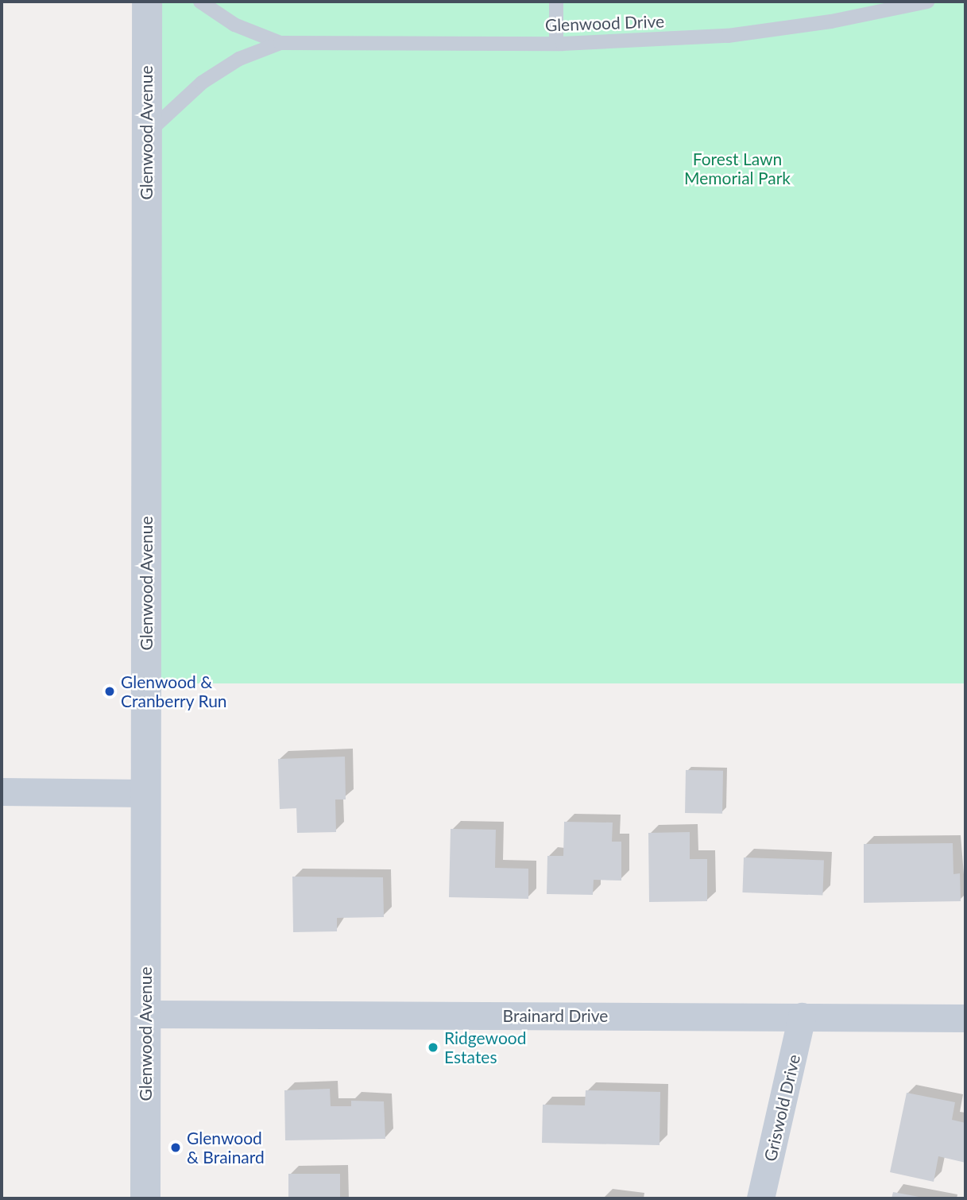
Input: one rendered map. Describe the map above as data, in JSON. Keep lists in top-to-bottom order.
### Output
{
  "streets": {
    "street": ["Glenwood Avenue", "Brainard Drive", "Griswold Drive"],
    "lane": ["Glenwood Drive"]
  },
  "crossings": [
    ["Glenwood Drive", "Glenwood Avenue"],
    ["Glenwood Avenue", "Brainard Drive"],
    ["Brainard Drive", "Griswold Drive"]
  ],
  "parks": ["Forest Lawn Memorial Park"],
  "places": ["Glenwood & Cranberry Run", "Ridgewood Estates", "Glenwood & Brainard"]
}
